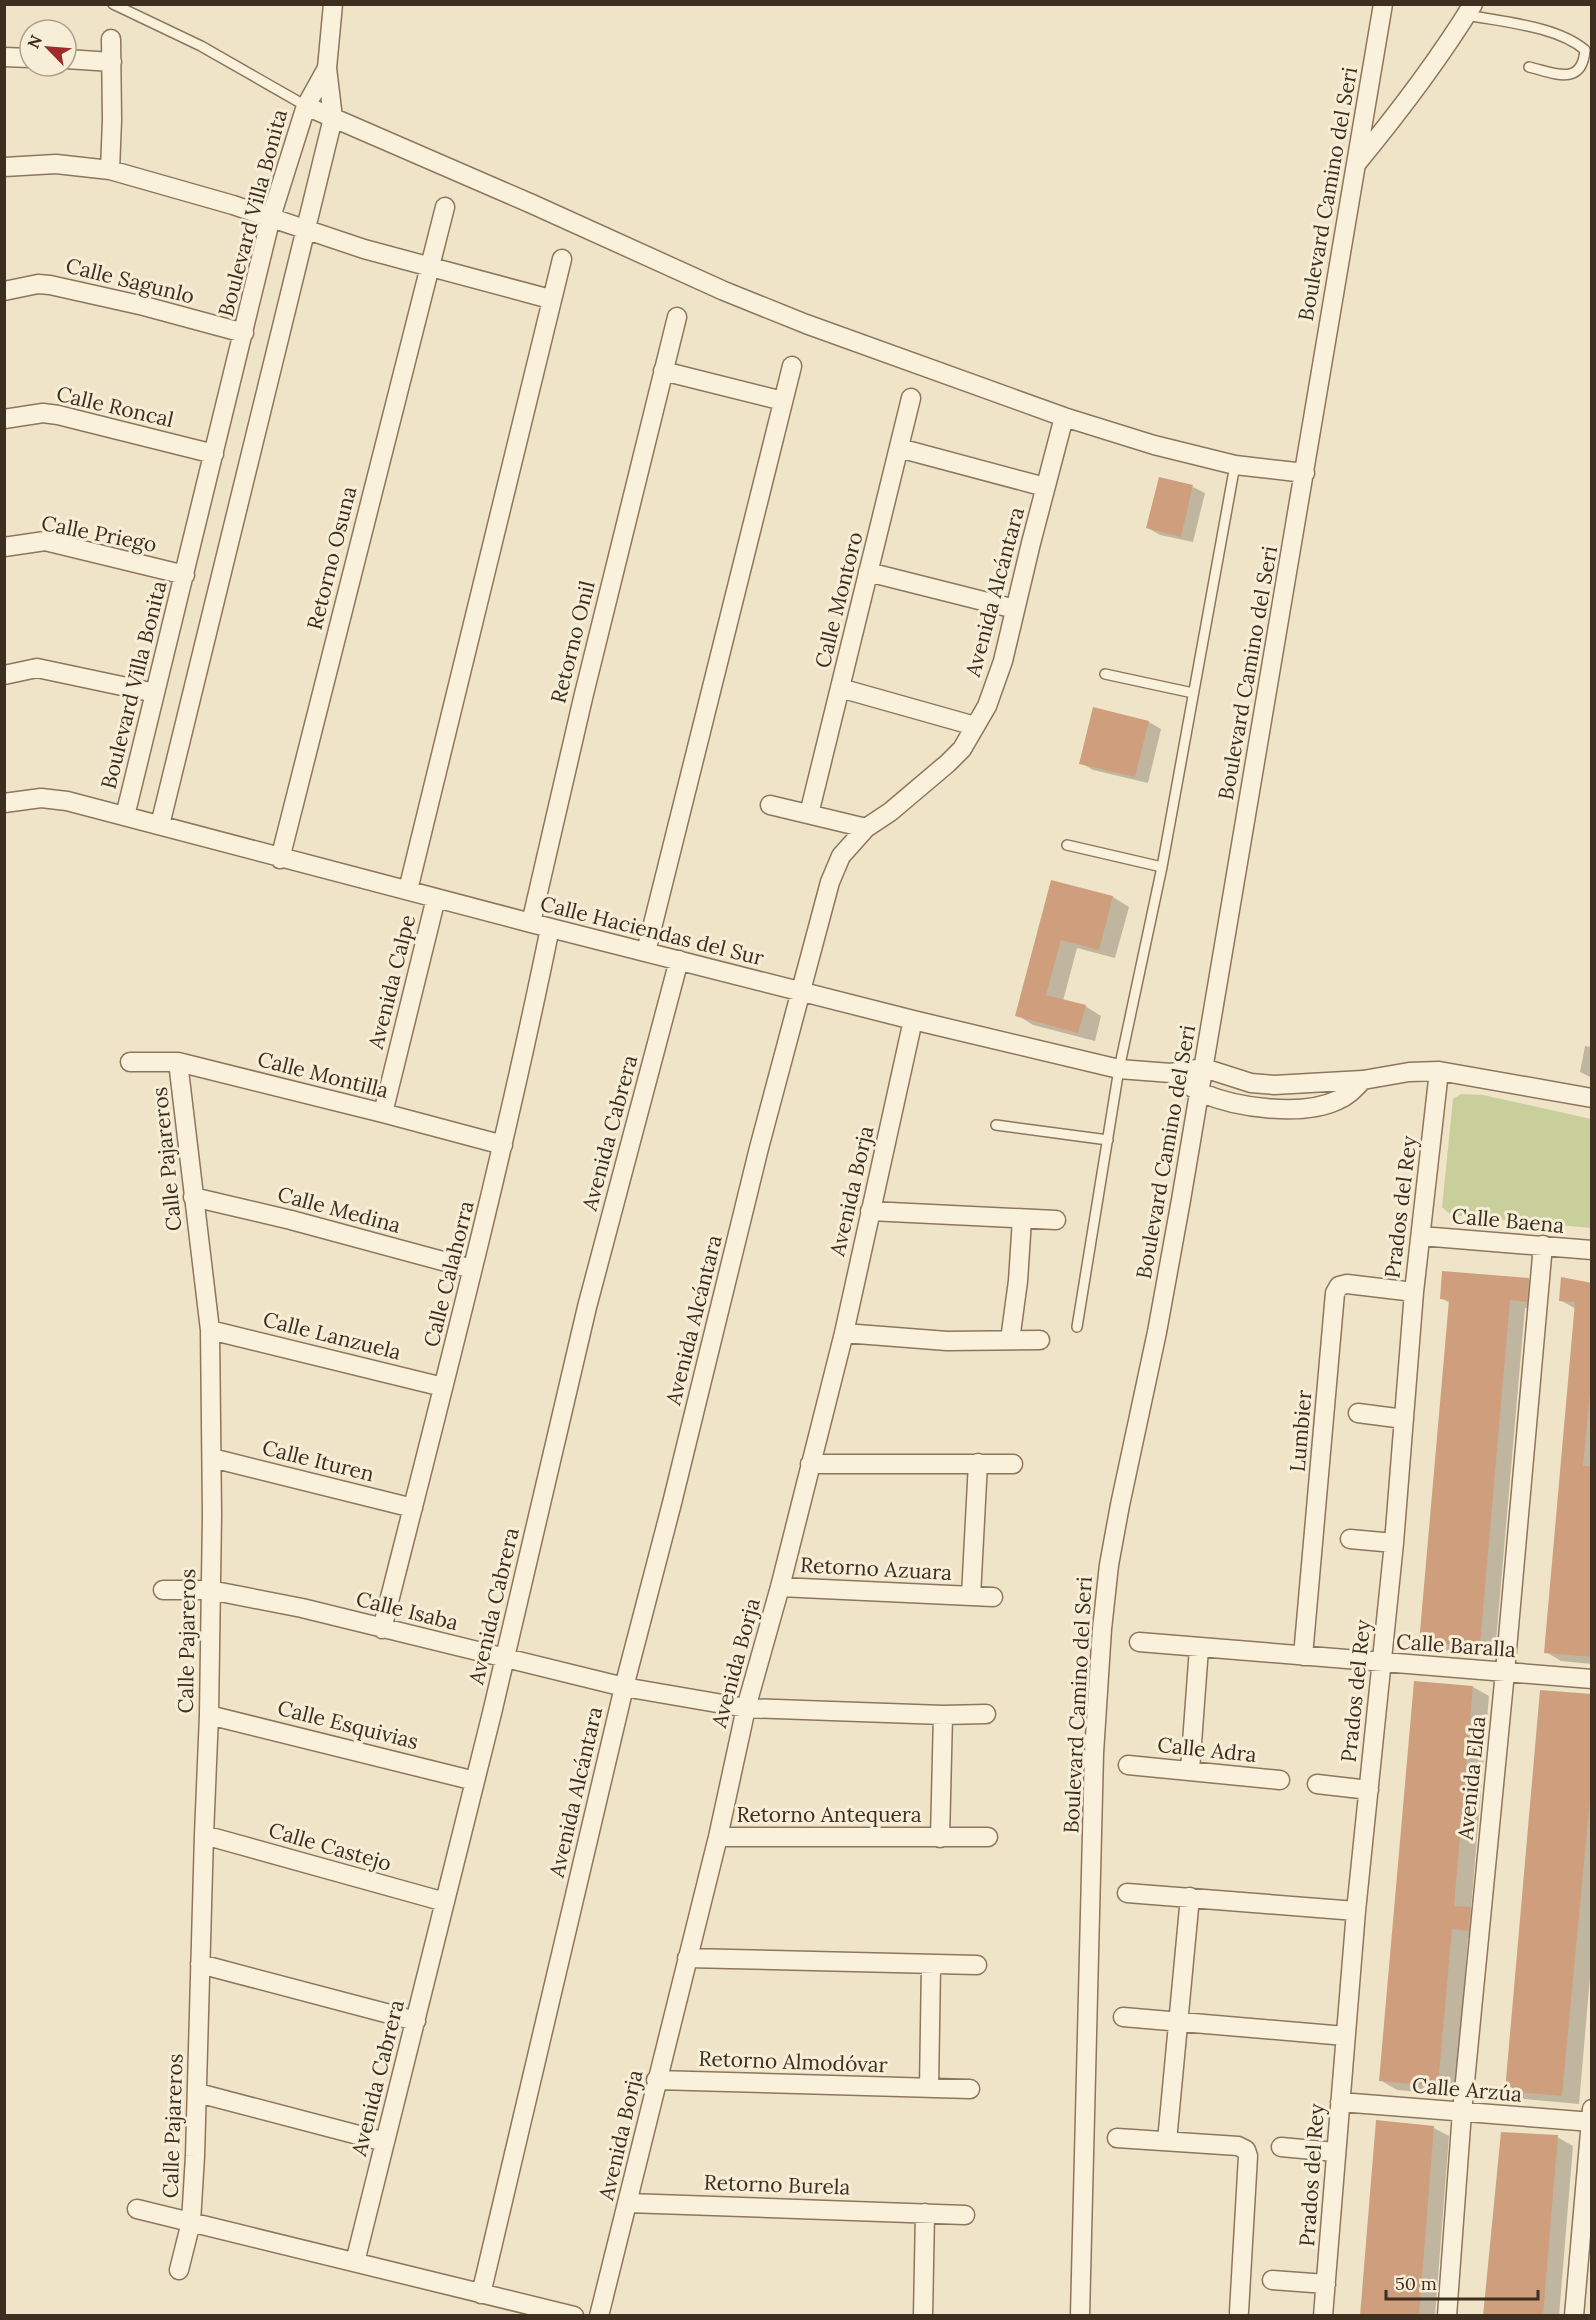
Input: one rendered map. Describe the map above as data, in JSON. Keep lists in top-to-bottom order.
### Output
{
  "streets": {
    "street": [
      "Boulevard Camino del Seri",
      "Boulevard Villa Bonita",
      "Calle Sagunlo",
      "Calle Roncal",
      "Calle Priego",
      "Retorno Osuna",
      "Avenida Alcántara",
      "Calle Montoro",
      "Retorno Onil",
      "Calle Haciendas del Sur",
      "Avenida Calpe",
      "Calle Montilla",
      "Avenida Cabrera",
      "Calle Pajareros",
      "Avenida Borja",
      "Prados del Rey",
      "Calle Medina",
      "Calle Baena",
      "Calle Calahorra",
      "Calle Lanzuela",
      "Lumbier",
      "Calle Ituren",
      "Retorno Azuara",
      "Calle Isaba",
      "Calle Baralla",
      "Calle Esquivias",
      "Calle Adra",
      "Avenida Elda",
      "Retorno Antequera",
      "Calle Castejo",
      "Retorno Almodóvar",
      "Calle Arzúa",
      "Retorno Burela"
    ]
  },
  "crossings": [
    ["Boulevard Camino del Seri", "Calle Haciendas del Sur"],
    ["Boulevard Villa Bonita", "Calle Sagunlo"],
    ["Boulevard Villa Bonita", "Calle Roncal"],
    ["Boulevard Villa Bonita", "Calle Priego"],
    ["Boulevard Villa Bonita", "Calle Haciendas del Sur"],
    ["Retorno Osuna", "Calle Haciendas del Sur"],
    ["Avenida Alcántara", "Calle Haciendas del Sur"],
    ["Avenida Alcántara", "Calle Pajareros"],
    ["Avenida Alcántara", "Calle Isaba"],
    ["Retorno Onil", "Calle Haciendas del Sur"],
    ["Calle Haciendas del Sur", "Avenida Calpe"],
    ["Calle Haciendas del Sur", "Avenida Cabrera"],
    ["Calle Haciendas del Sur", "Avenida Borja"],
    ["Calle Haciendas del Sur", "Prados del Rey"],
    ["Calle Haciendas del Sur", "Calle Calahorra"],
    ["Avenida Calpe", "Calle Montilla"],
    ["Calle Montilla", "Calle Pajareros"],
    ["Calle Montilla", "Calle Calahorra"],
    ["Avenida Cabrera", "Calle Pajareros"],
    ["Avenida Cabrera", "Calle Isaba"],
    ["Avenida Cabrera", "Calle Esquivias"],
    ["Avenida Cabrera", "Calle Castejo"],
    ["Calle Pajareros", "Calle Medina"],
    ["Calle Pajareros", "Calle Lanzuela"],
    ["Calle Pajareros", "Calle Ituren"],
    ["Calle Pajareros", "Calle Isaba"],
    ["Calle Pajareros", "Calle Esquivias"],
    ["Calle Pajareros", "Calle Castejo"],
    ["Avenida Borja", "Retorno Azuara"],
    ["Avenida Borja", "Calle Isaba"],
    ["Avenida Borja", "Retorno Antequera"],
    ["Avenida Borja", "Retorno Almodóvar"],
    ["Avenida Borja", "Retorno Burela"],
    ["Prados del Rey", "Calle Baena"],
    ["Prados del Rey", "Lumbier"],
    ["Prados del Rey", "Calle Baralla"],
    ["Prados del Rey", "Calle Arzúa"],
    ["Calle Medina", "Calle Calahorra"],
    ["Calle Baena", "Avenida Elda"],
    ["Calle Calahorra", "Calle Lanzuela"],
    ["Calle Calahorra", "Calle Ituren"],
    ["Calle Calahorra", "Calle Isaba"],
    ["Lumbier", "Calle Baralla"],
    ["Calle Baralla", "Avenida Elda"],
    ["Avenida Elda", "Calle Arzúa"]
  ],
  "scale_bar": "50 m",
  "north": "top left"
}
